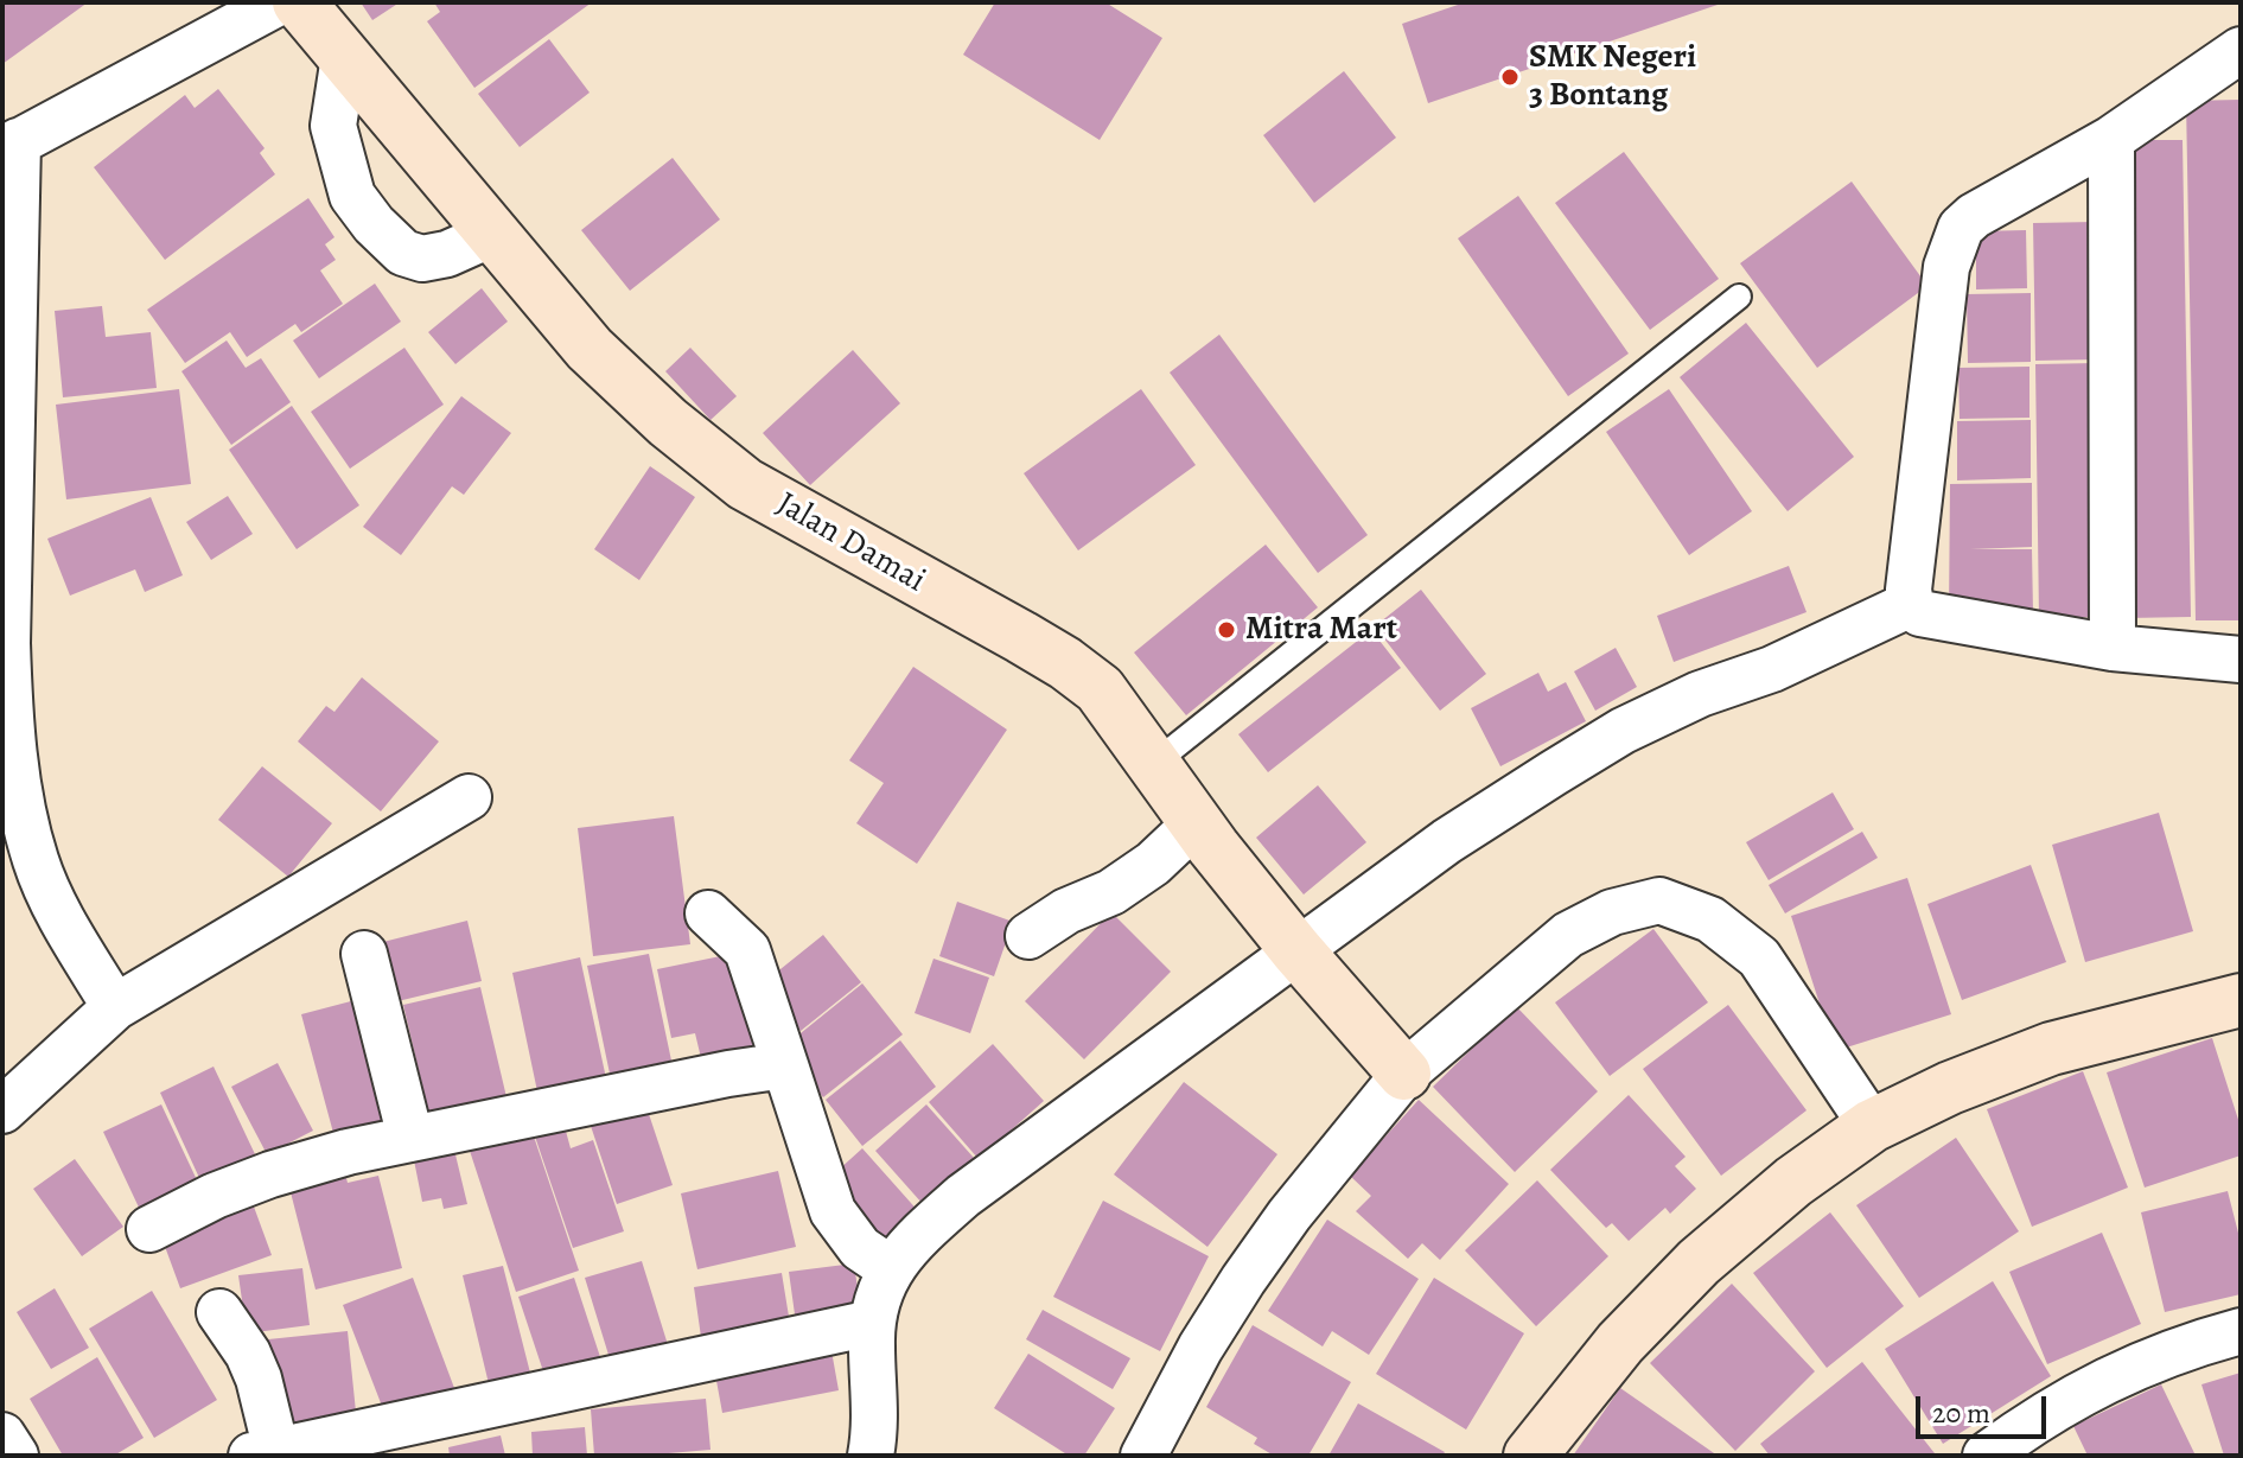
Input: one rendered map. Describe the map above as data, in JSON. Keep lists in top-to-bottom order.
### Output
{
  "streets": {
    "street": ["Jalan Damai"]
  },
  "places": ["SMK Negeri 3 Bontang", "Mitra Mart"],
  "scale_bar": "20 m"
}
